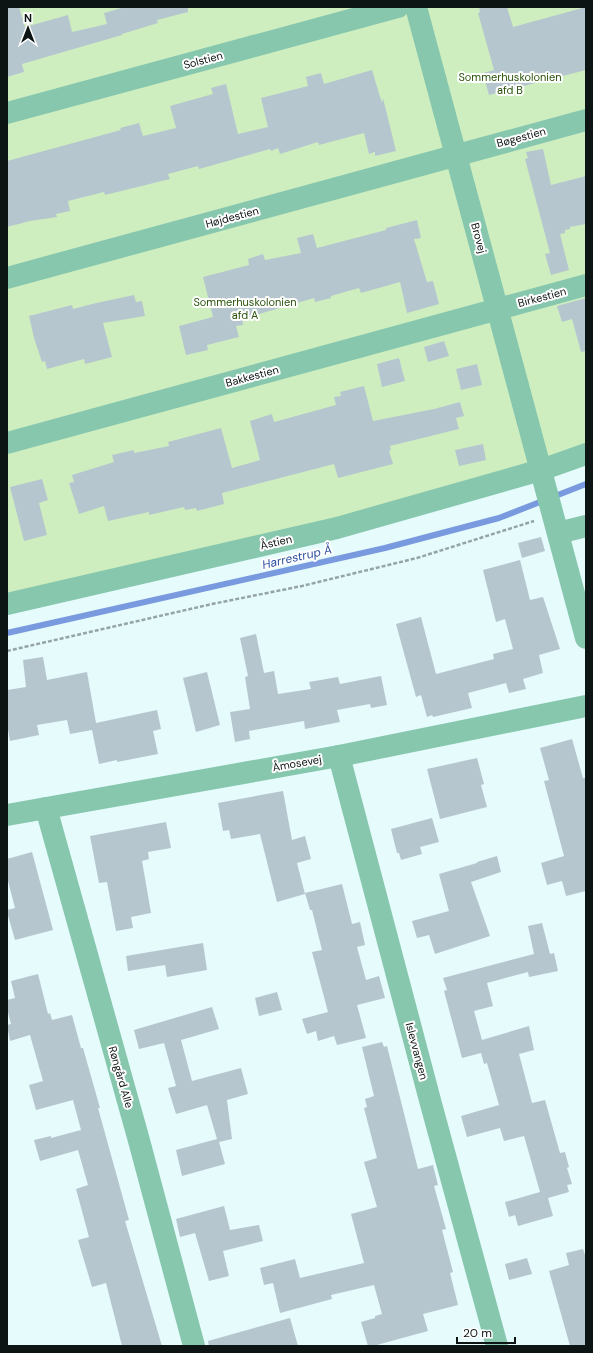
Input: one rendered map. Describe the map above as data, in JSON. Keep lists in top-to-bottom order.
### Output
{
  "streets": {
    "street": [
      "Solstien",
      "Bøgestien",
      "Højdestien",
      "Brovej",
      "Birkestien",
      "Bakkestien",
      "Åstien",
      "Åmosevej",
      "Islevvangen",
      "Røngård Alle"
    ]
  },
  "crossings": [
    ["Bøgestien", "Højdestien"],
    ["Bøgestien", "Brovej"],
    ["Højdestien", "Brovej"],
    ["Brovej", "Birkestien"],
    ["Brovej", "Bakkestien"],
    ["Brovej", "Åstien"],
    ["Birkestien", "Bakkestien"],
    ["Åmosevej", "Islevvangen"],
    ["Åmosevej", "Røngård Alle"]
  ],
  "water": ["Harrestrup Å"],
  "parks": ["Sommerhuskolonien afd B", "Sommerhuskolonien afd A"],
  "scale_bar": "20 m",
  "north": "top"
}
